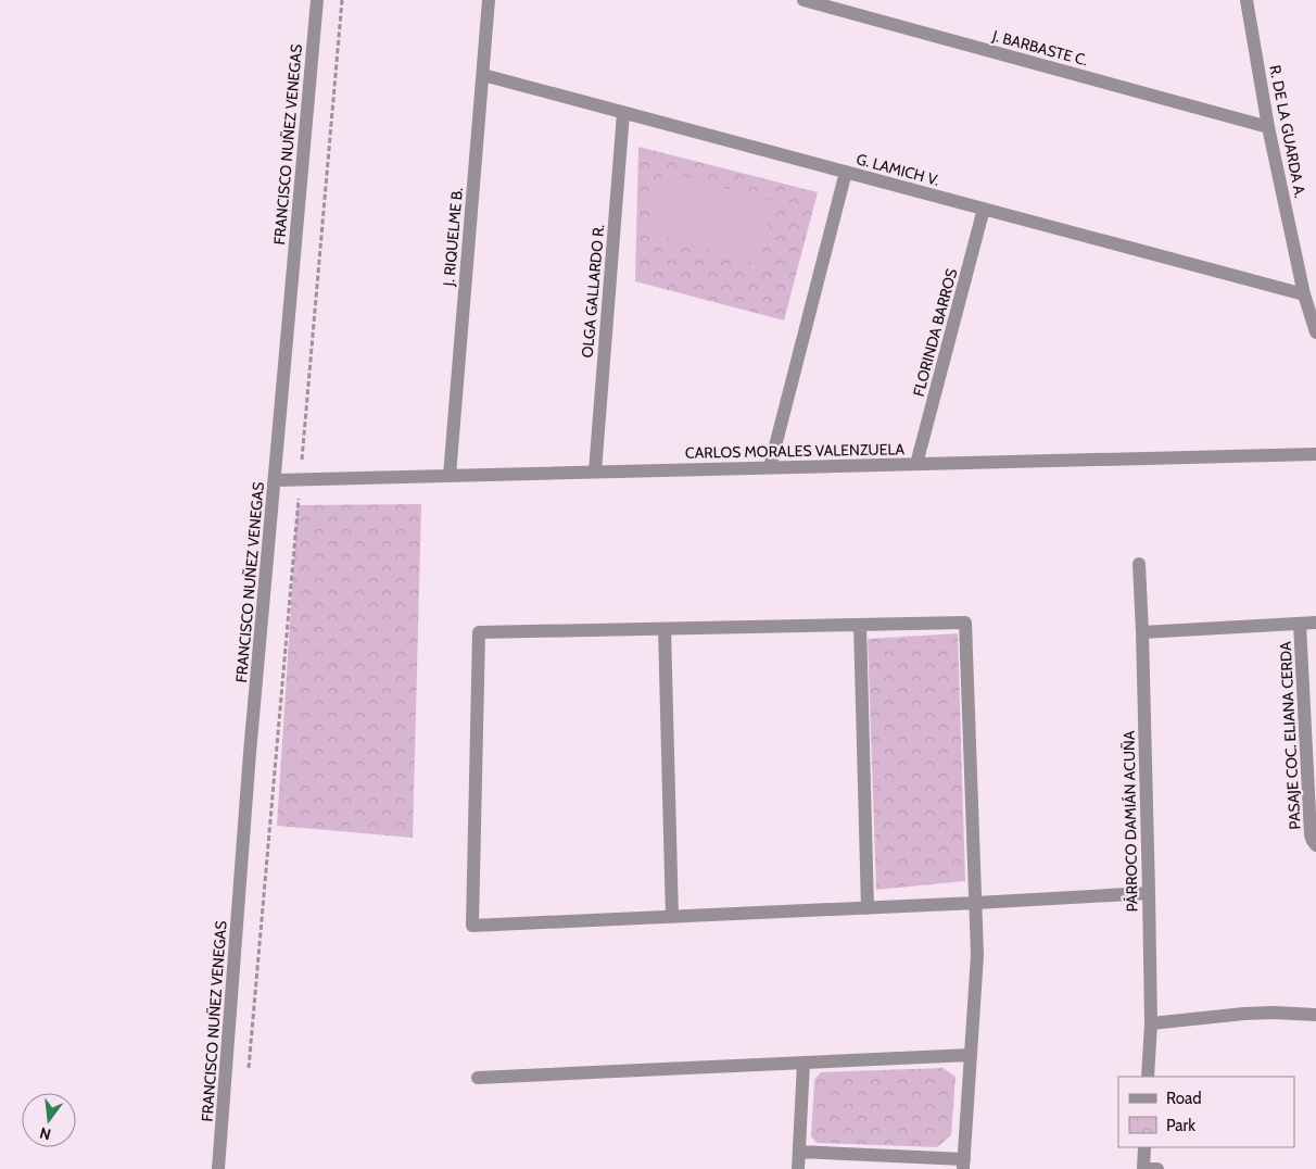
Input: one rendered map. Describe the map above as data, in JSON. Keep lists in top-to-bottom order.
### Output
{
  "streets": {
    "street": [
      "J. BARBASTE C.",
      "R. DE LA GUARDA A.",
      "FRANCISCO NUÑEZ VENEGAS",
      "G. LAMICH V.",
      "J. RIQUELME B.",
      "OLGA GALLARDO R.",
      "FLORINDA BARROS",
      "CARLOS MORALES VALENZUELA",
      "PASAJE COC. ELIANA CERDA",
      "PÁRROCO DAMIÁN ACUÑA"
    ]
  },
  "crossings": [
    ["J. BARBASTE C.", "R. DE LA GUARDA A."],
    ["R. DE LA GUARDA A.", "G. LAMICH V."],
    ["FRANCISCO NUÑEZ VENEGAS", "CARLOS MORALES VALENZUELA"],
    ["G. LAMICH V.", "J. RIQUELME B."],
    ["G. LAMICH V.", "OLGA GALLARDO R."],
    ["G. LAMICH V.", "FLORINDA BARROS"],
    ["J. RIQUELME B.", "CARLOS MORALES VALENZUELA"],
    ["OLGA GALLARDO R.", "CARLOS MORALES VALENZUELA"],
    ["FLORINDA BARROS", "CARLOS MORALES VALENZUELA"]
  ],
  "legend": ["Road", "Park"],
  "north": "bottom"
}
